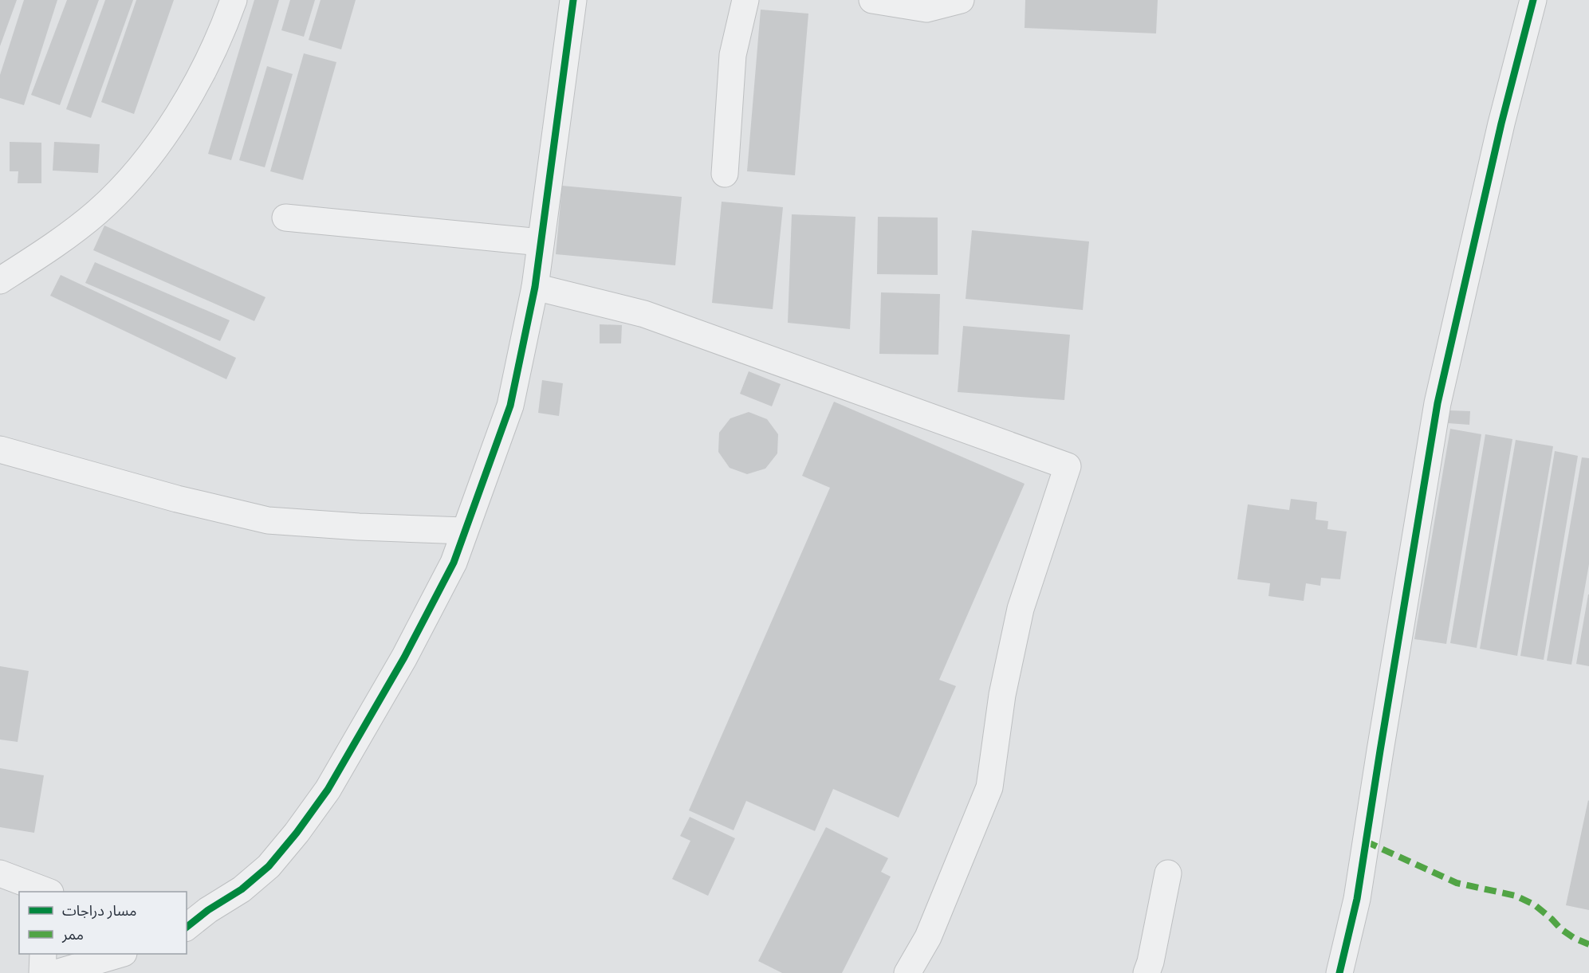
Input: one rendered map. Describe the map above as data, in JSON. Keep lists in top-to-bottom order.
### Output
{
  "legend": ["مسار دراجات", "ممر"]
}
